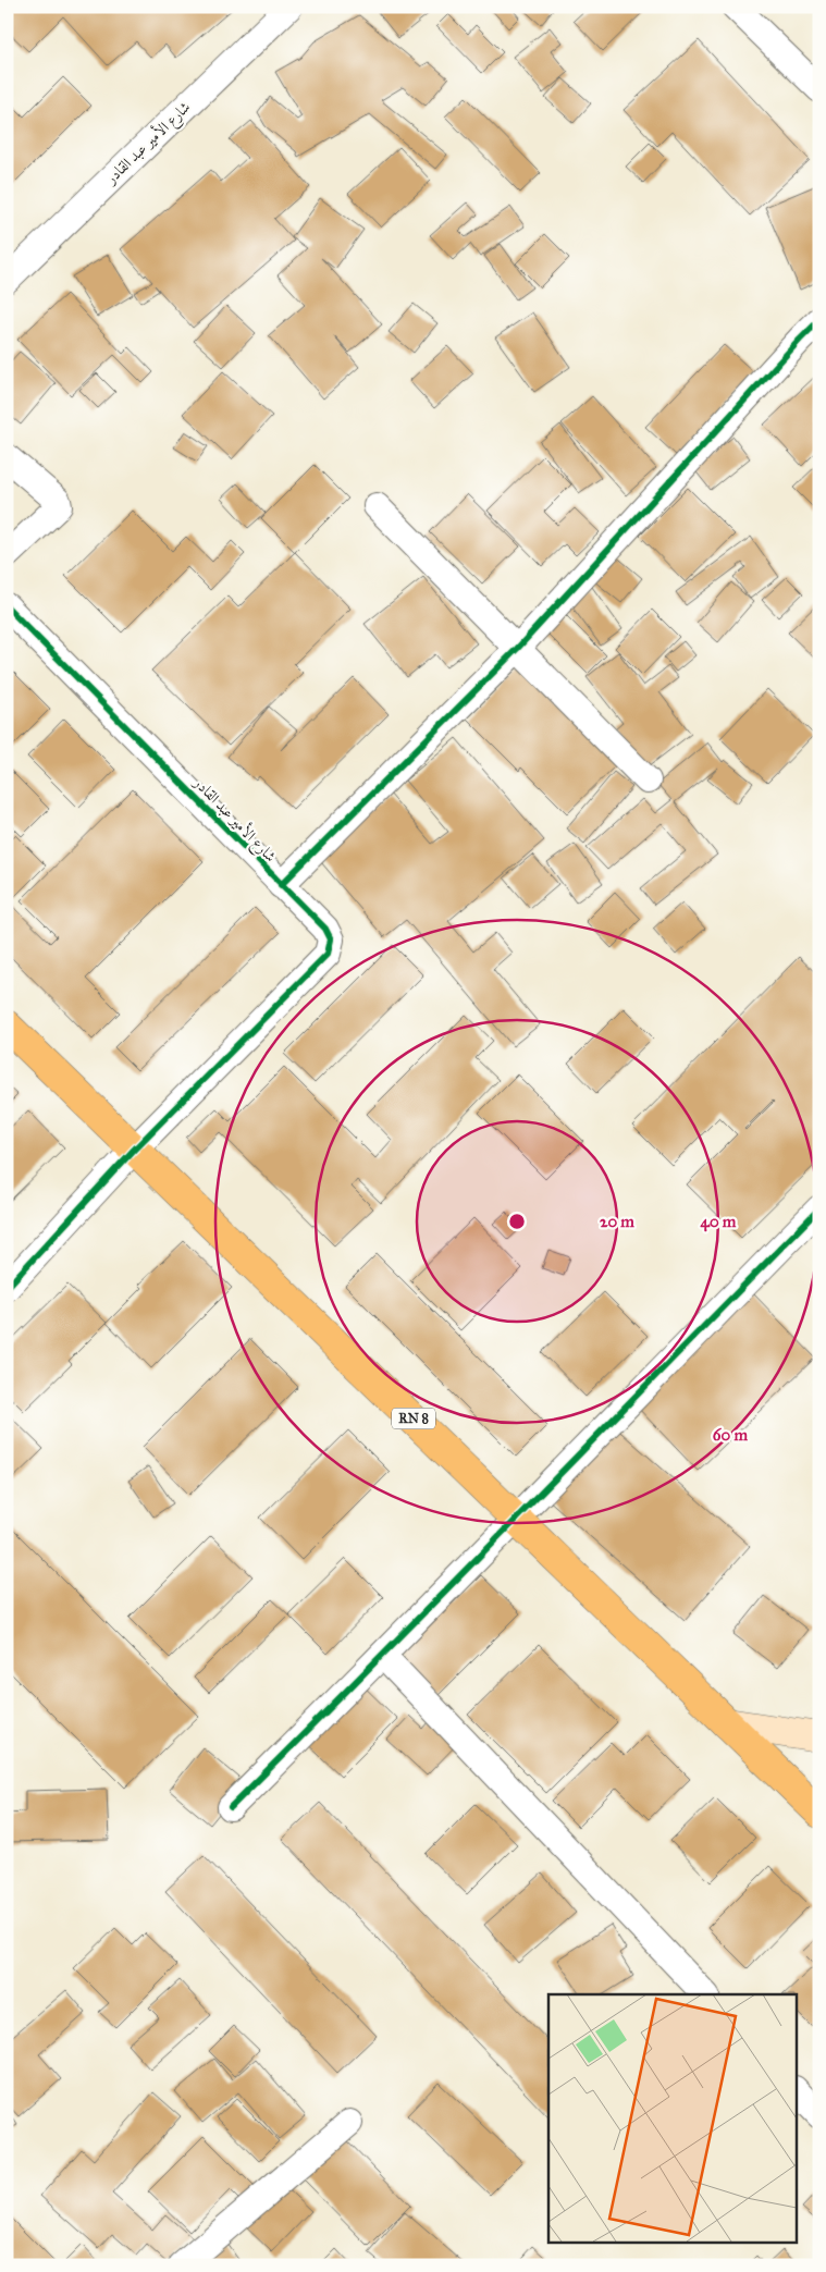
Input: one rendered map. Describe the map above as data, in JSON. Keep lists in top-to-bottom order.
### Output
{
  "streets": {
    "main road": ["RN 8"],
    "street": ["شارع الأمير عبد القادر"]
  },
  "crossings": [
    ["شارع الأمير عبد القادر", "RN 8"]
  ],
  "rings": ["20 m", "40 m", "60 m"]
}
